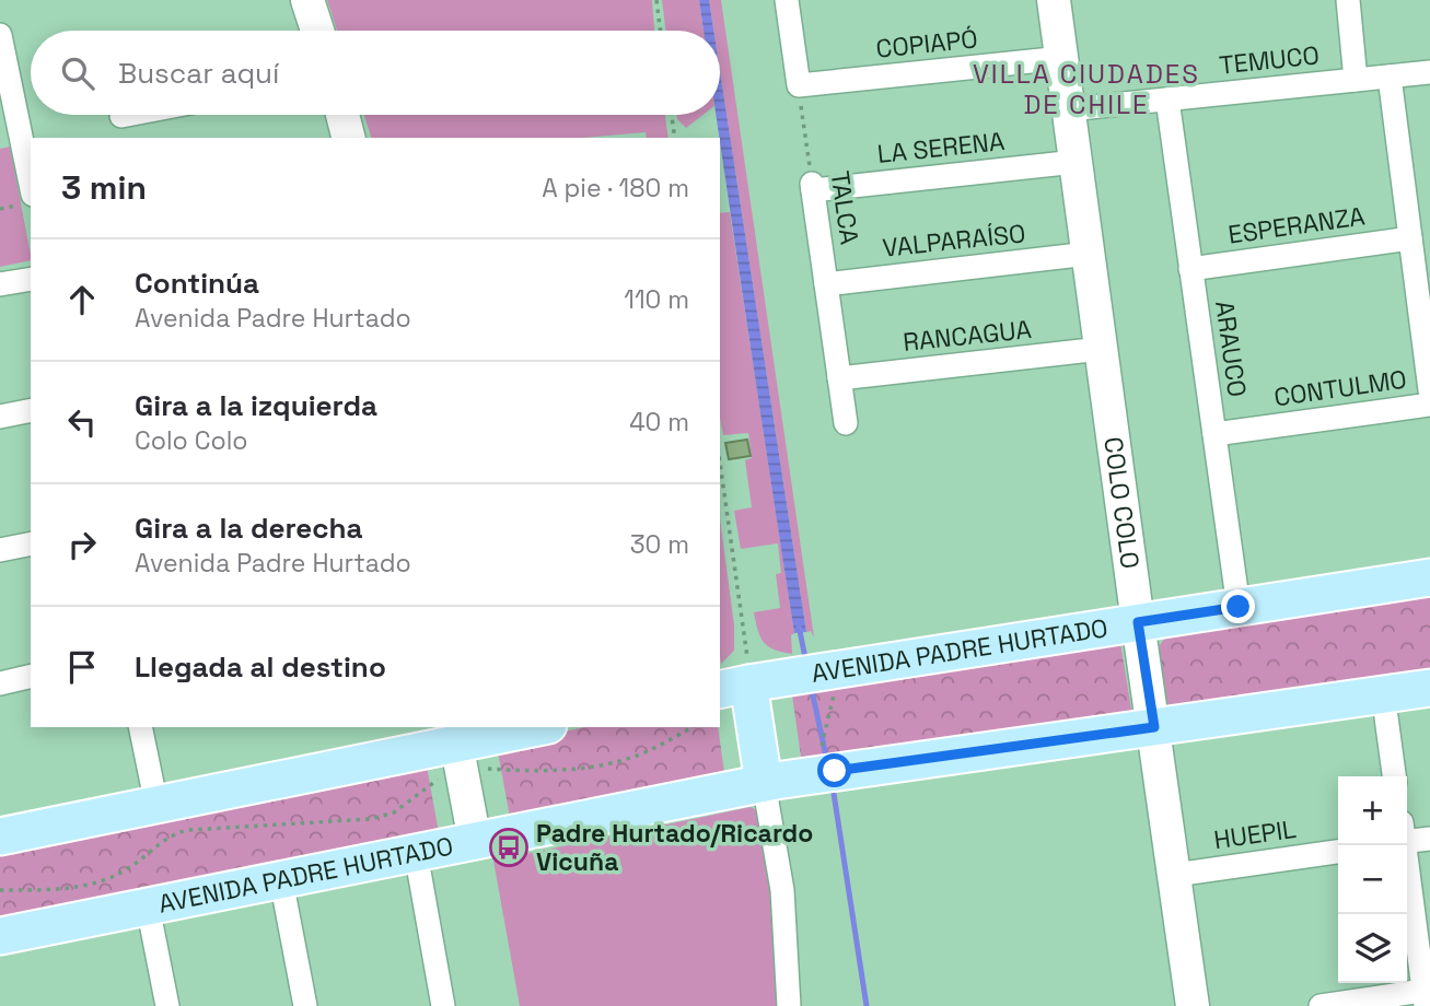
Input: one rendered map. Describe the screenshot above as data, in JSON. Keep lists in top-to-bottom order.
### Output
{
  "streets": {
    "main road": ["AVENIDA PADRE HURTADO"],
    "street": [
      "COPIAPÓ",
      "TEMUCO",
      "LA SERENA",
      "TALCA",
      "ESPERANZA",
      "VALPARAÍSO",
      "RANCAGUA",
      "ARAUCO",
      "CONTULMO",
      "COLO COLO",
      "HUEPIL"
    ]
  },
  "crossings": [
    ["COPIAPÓ", "TALCA"],
    ["COPIAPÓ", "COLO COLO"],
    ["TEMUCO", "ARAUCO"],
    ["TEMUCO", "COLO COLO"],
    ["LA SERENA", "TALCA"],
    ["LA SERENA", "COLO COLO"],
    ["TALCA", "VALPARAÍSO"],
    ["TALCA", "RANCAGUA"],
    ["ESPERANZA", "ARAUCO"],
    ["VALPARAÍSO", "COLO COLO"],
    ["RANCAGUA", "COLO COLO"],
    ["ARAUCO", "CONTULMO"],
    ["ARAUCO", "AVENIDA PADRE HURTADO"],
    ["COLO COLO", "AVENIDA PADRE HURTADO"],
    ["COLO COLO", "HUEPIL"]
  ],
  "districts": ["VILLA CIUDADES DE CHILE"],
  "places": {
    "bus stop": ["Padre Hurtado/Ricardo Vicuña"]
  },
  "page": {
    "search": "Buscar aquí",
    "heading": ["3 min", "A pie · 180 m"],
    "list": [
      ["Continúa", "Avenida Padre Hurtado", "110 m"],
      ["Gira a la izquierda", "Colo Colo", "40 m"],
      ["Gira a la derecha", "Avenida Padre Hurtado", "30 m"],
      "Llegada al destino"
    ],
    "map_buttons": ["+", "−"]
  }
}
